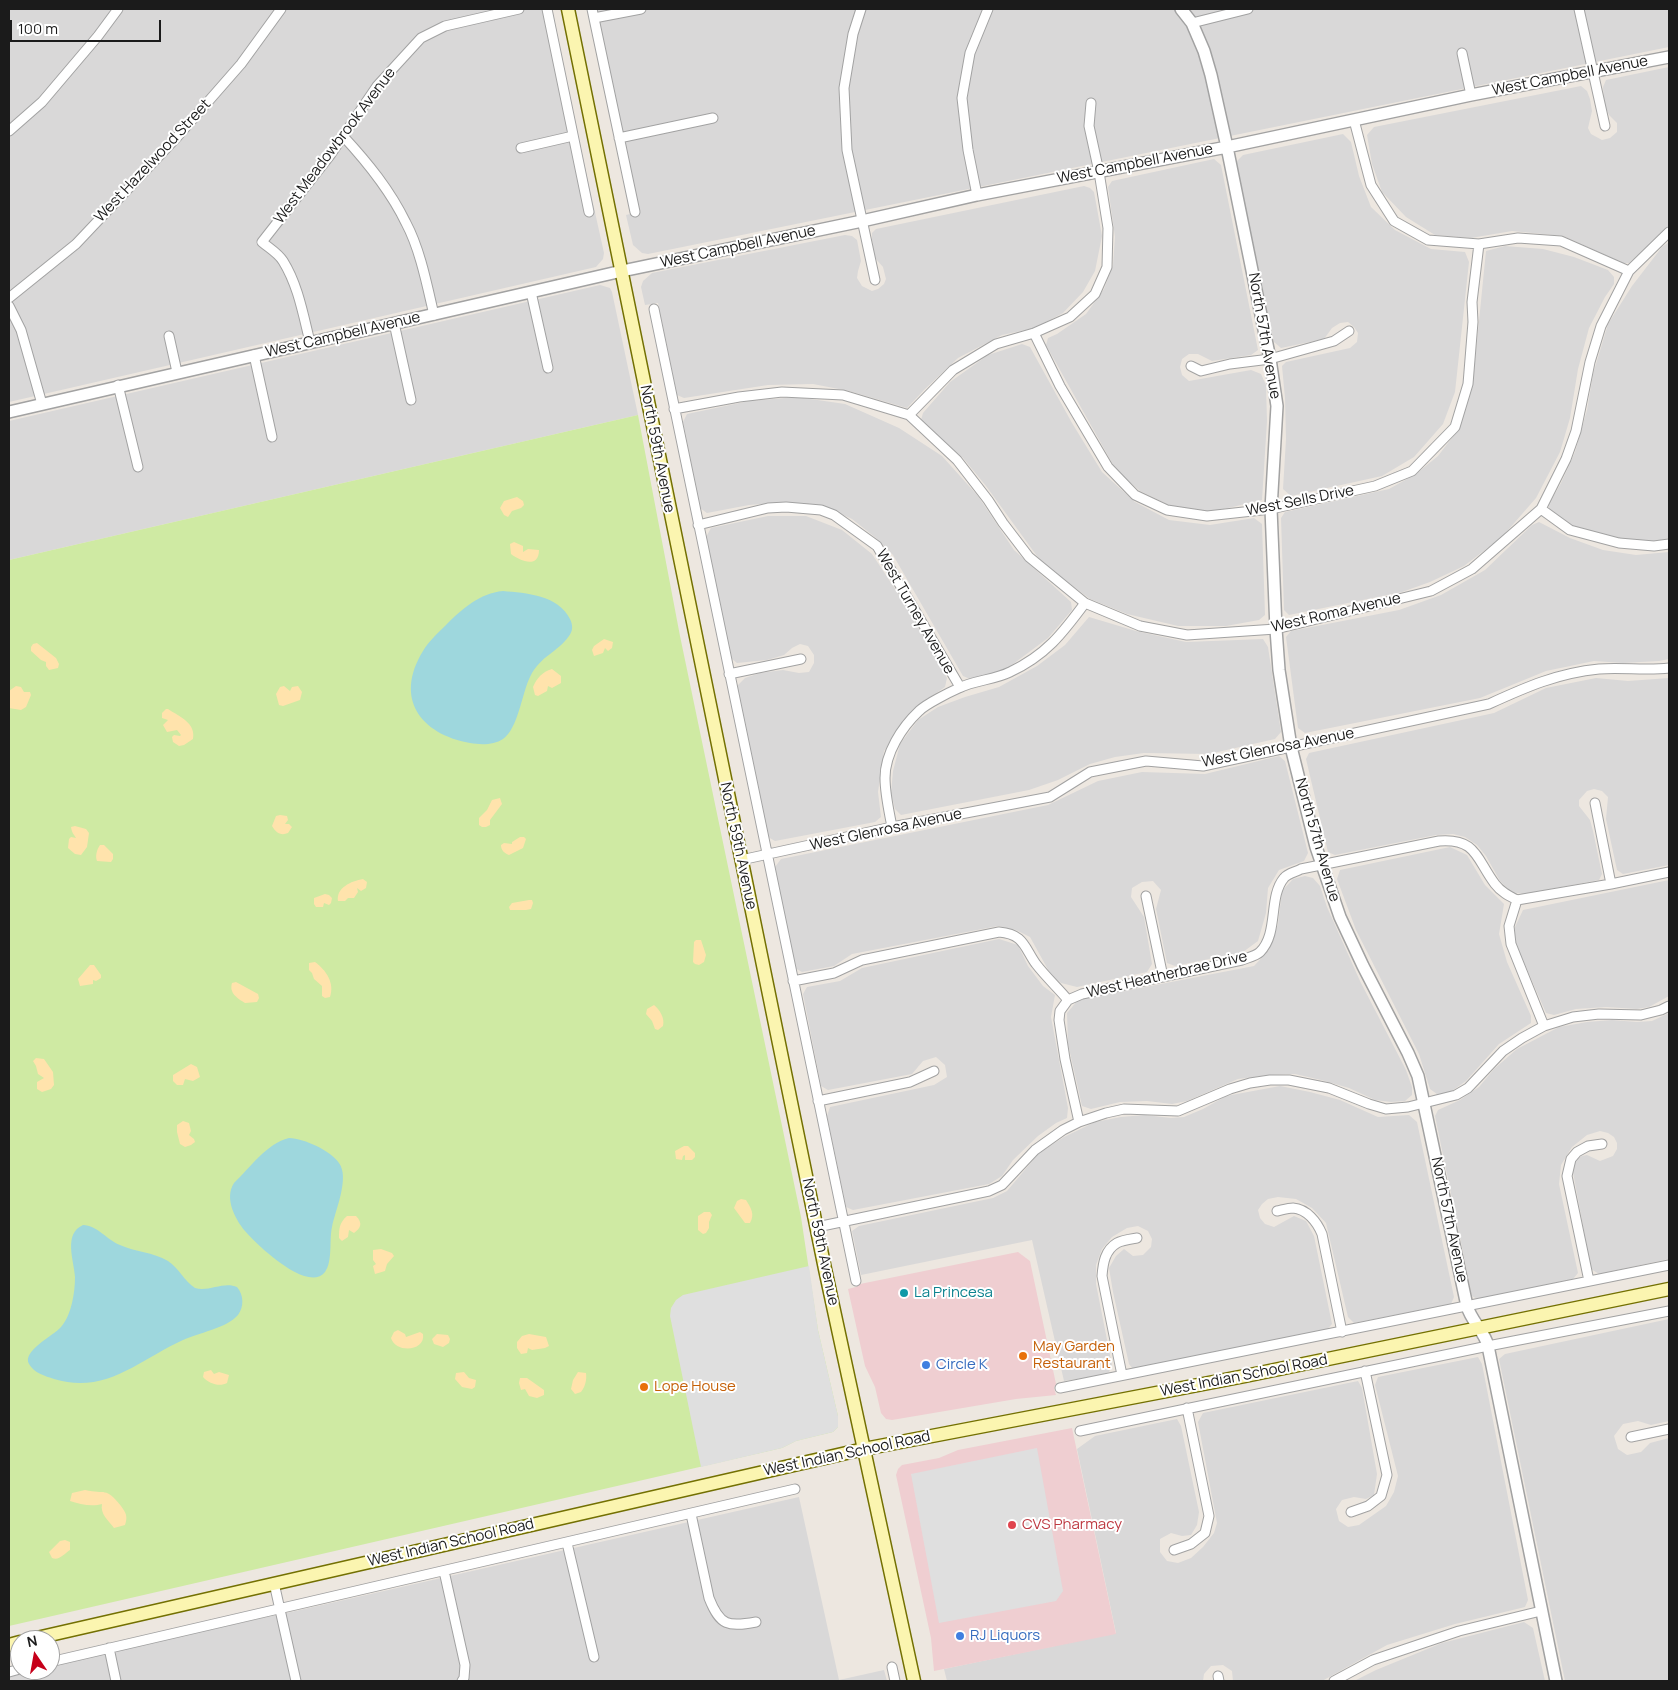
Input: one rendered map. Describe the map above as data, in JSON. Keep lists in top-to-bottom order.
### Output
{
  "streets": {
    "main road": ["North 59th Avenue", "West Indian School Road"],
    "street": [
      "West Campbell Avenue",
      "West Meadowbrook Avenue",
      "West Hazelwood Street",
      "North 57th Avenue",
      "West Sells Drive",
      "West Turney Avenue",
      "West Roma Avenue",
      "West Glenrosa Avenue",
      "West Heatherbrae Drive"
    ]
  },
  "crossings": [
    ["West Campbell Avenue", "West Meadowbrook Avenue"],
    ["West Campbell Avenue", "North 57th Avenue"],
    ["West Campbell Avenue", "North 59th Avenue"],
    ["North 57th Avenue", "West Sells Drive"],
    ["North 57th Avenue", "West Roma Avenue"],
    ["North 57th Avenue", "West Glenrosa Avenue"],
    ["North 57th Avenue", "West Heatherbrae Drive"],
    ["North 57th Avenue", "West Indian School Road"],
    ["North 59th Avenue", "West Turney Avenue"],
    ["North 59th Avenue", "West Roma Avenue"],
    ["North 59th Avenue", "West Glenrosa Avenue"],
    ["North 59th Avenue", "West Heatherbrae Drive"],
    ["North 59th Avenue", "West Indian School Road"]
  ],
  "places": [
    "La Princesa",
    "May Garden Restaurant",
    "Circle K",
    "Lope House",
    "CVS Pharmacy",
    "RJ Liquors"
  ],
  "scale_bar": "100 m",
  "north": "top"
}
